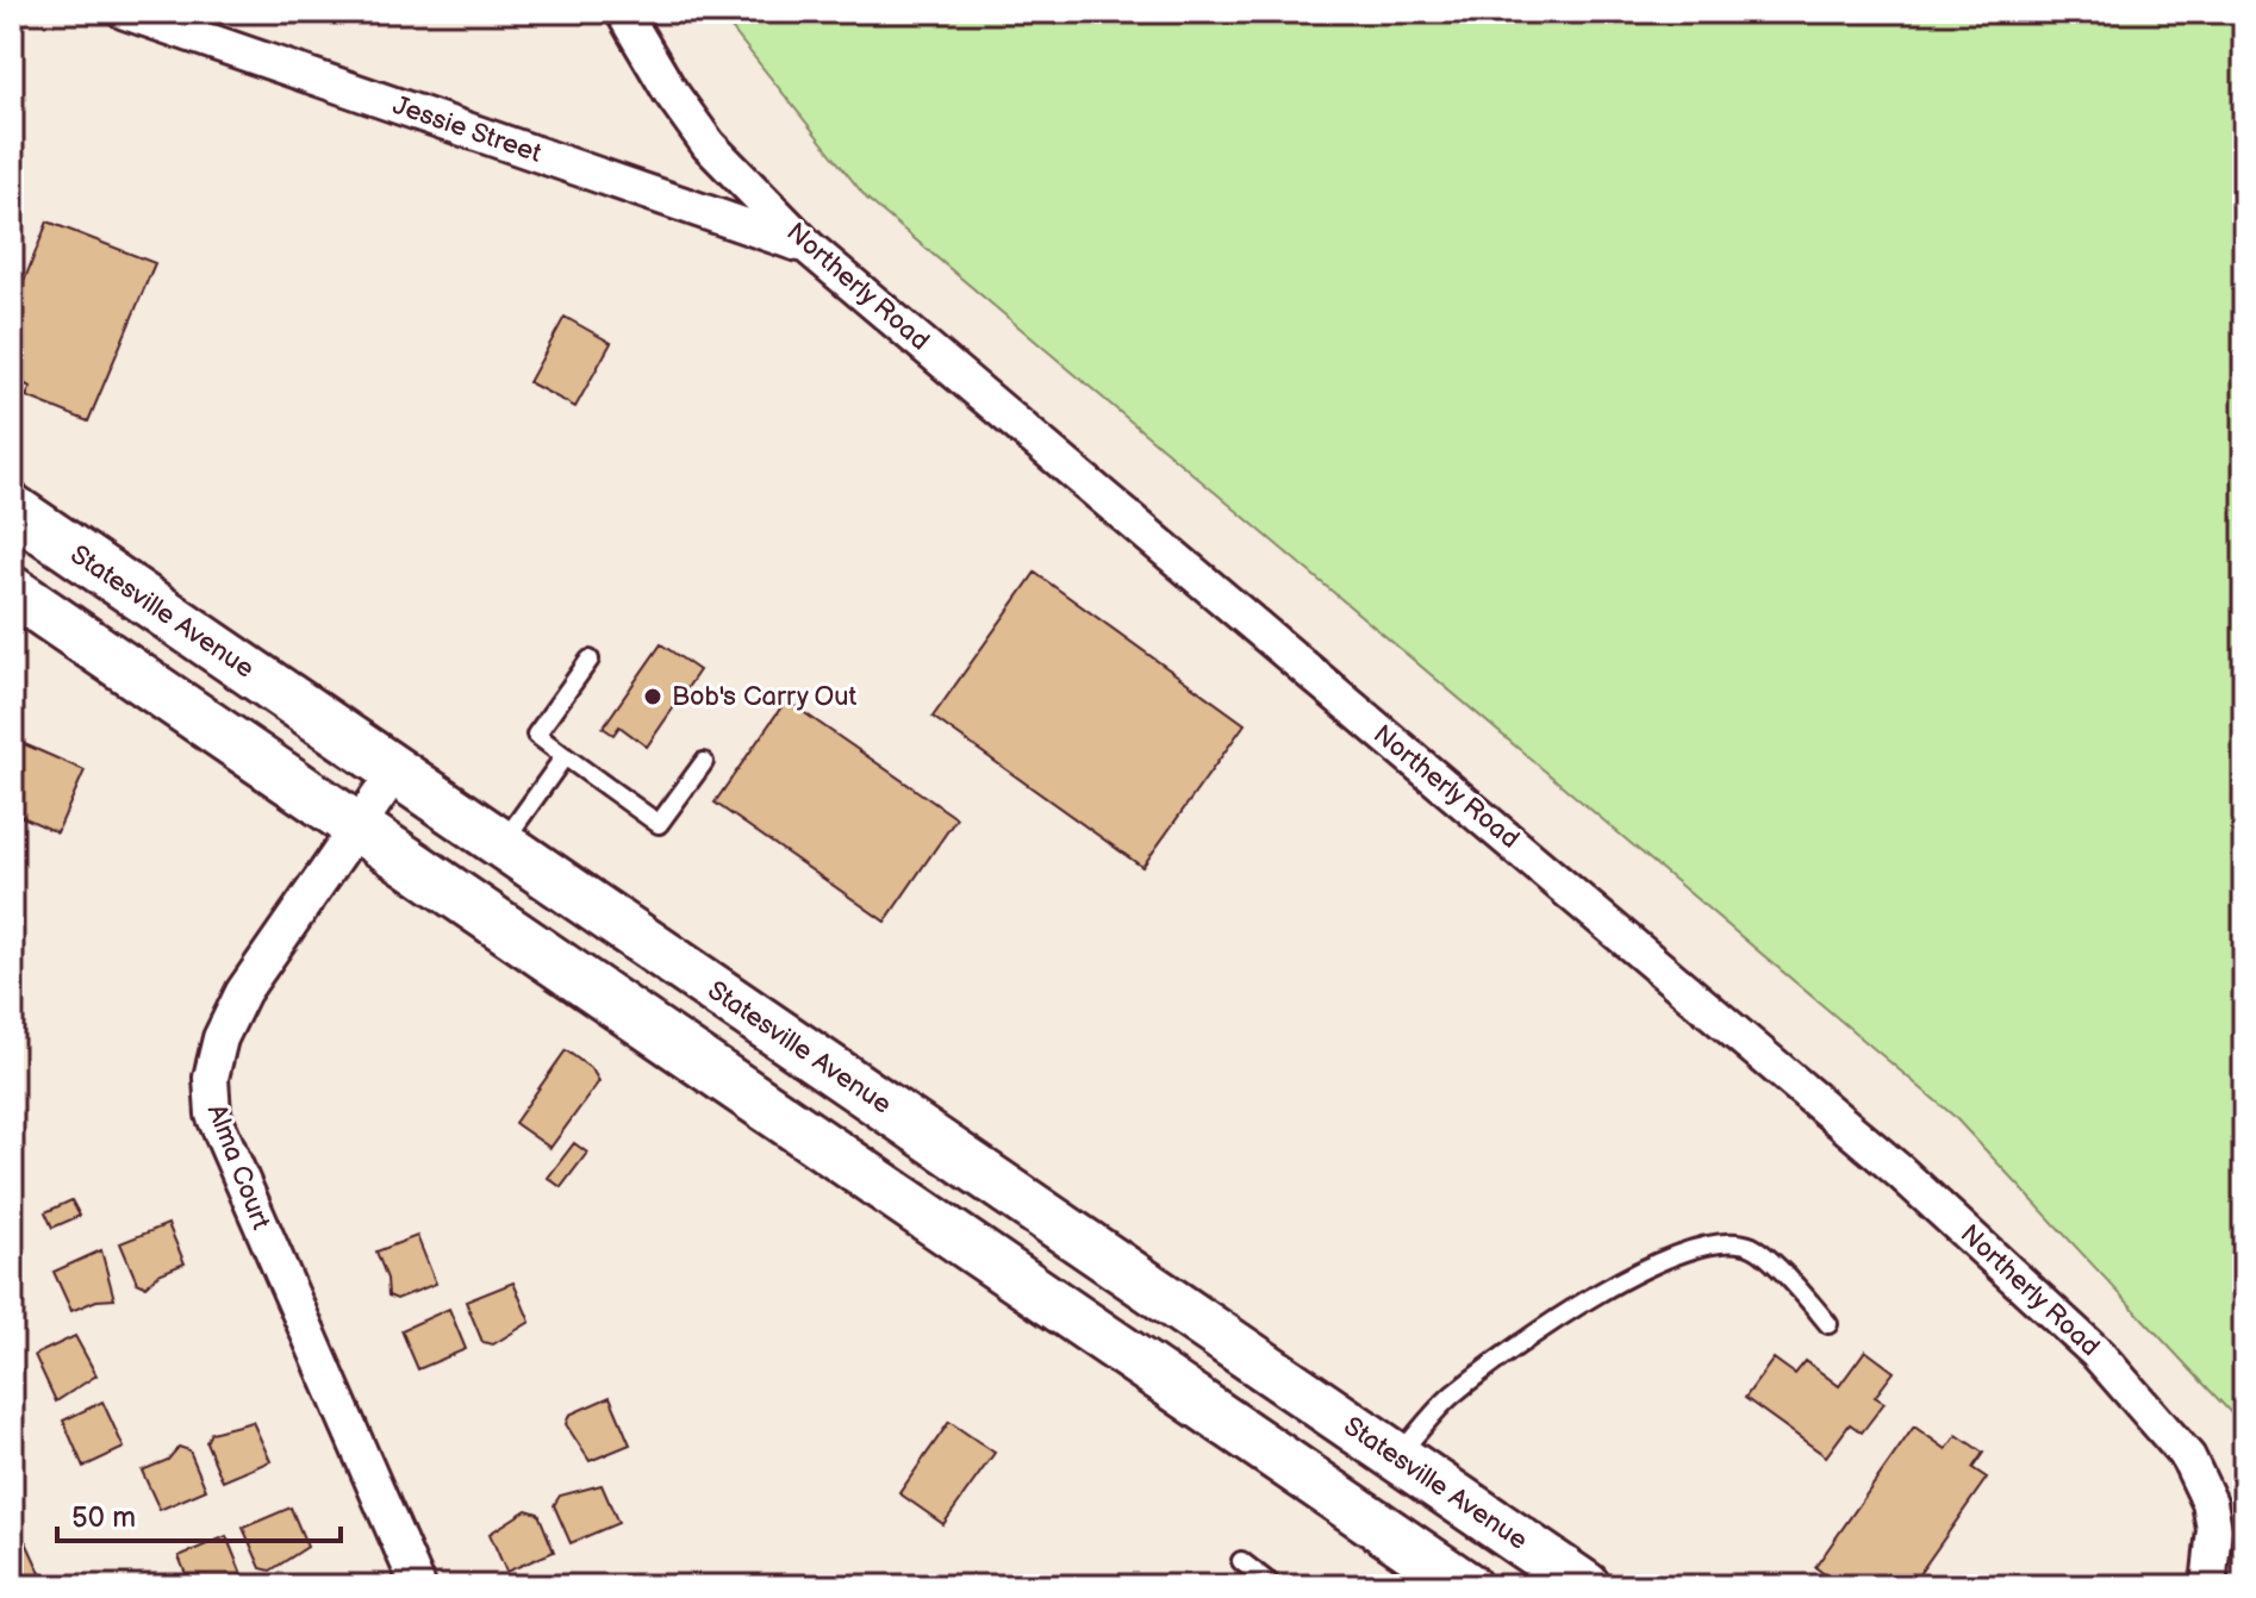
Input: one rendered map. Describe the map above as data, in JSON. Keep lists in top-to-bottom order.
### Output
{
  "streets": {
    "main road": ["Statesville Avenue"],
    "street": ["Jessie Street", "Northerly Road", "Alma Court"]
  },
  "crossings": [
    ["Jessie Street", "Northerly Road"],
    ["Statesville Avenue", "Alma Court"]
  ],
  "places": ["Bob's Carry Out"],
  "scale_bar": "50 m"
}
